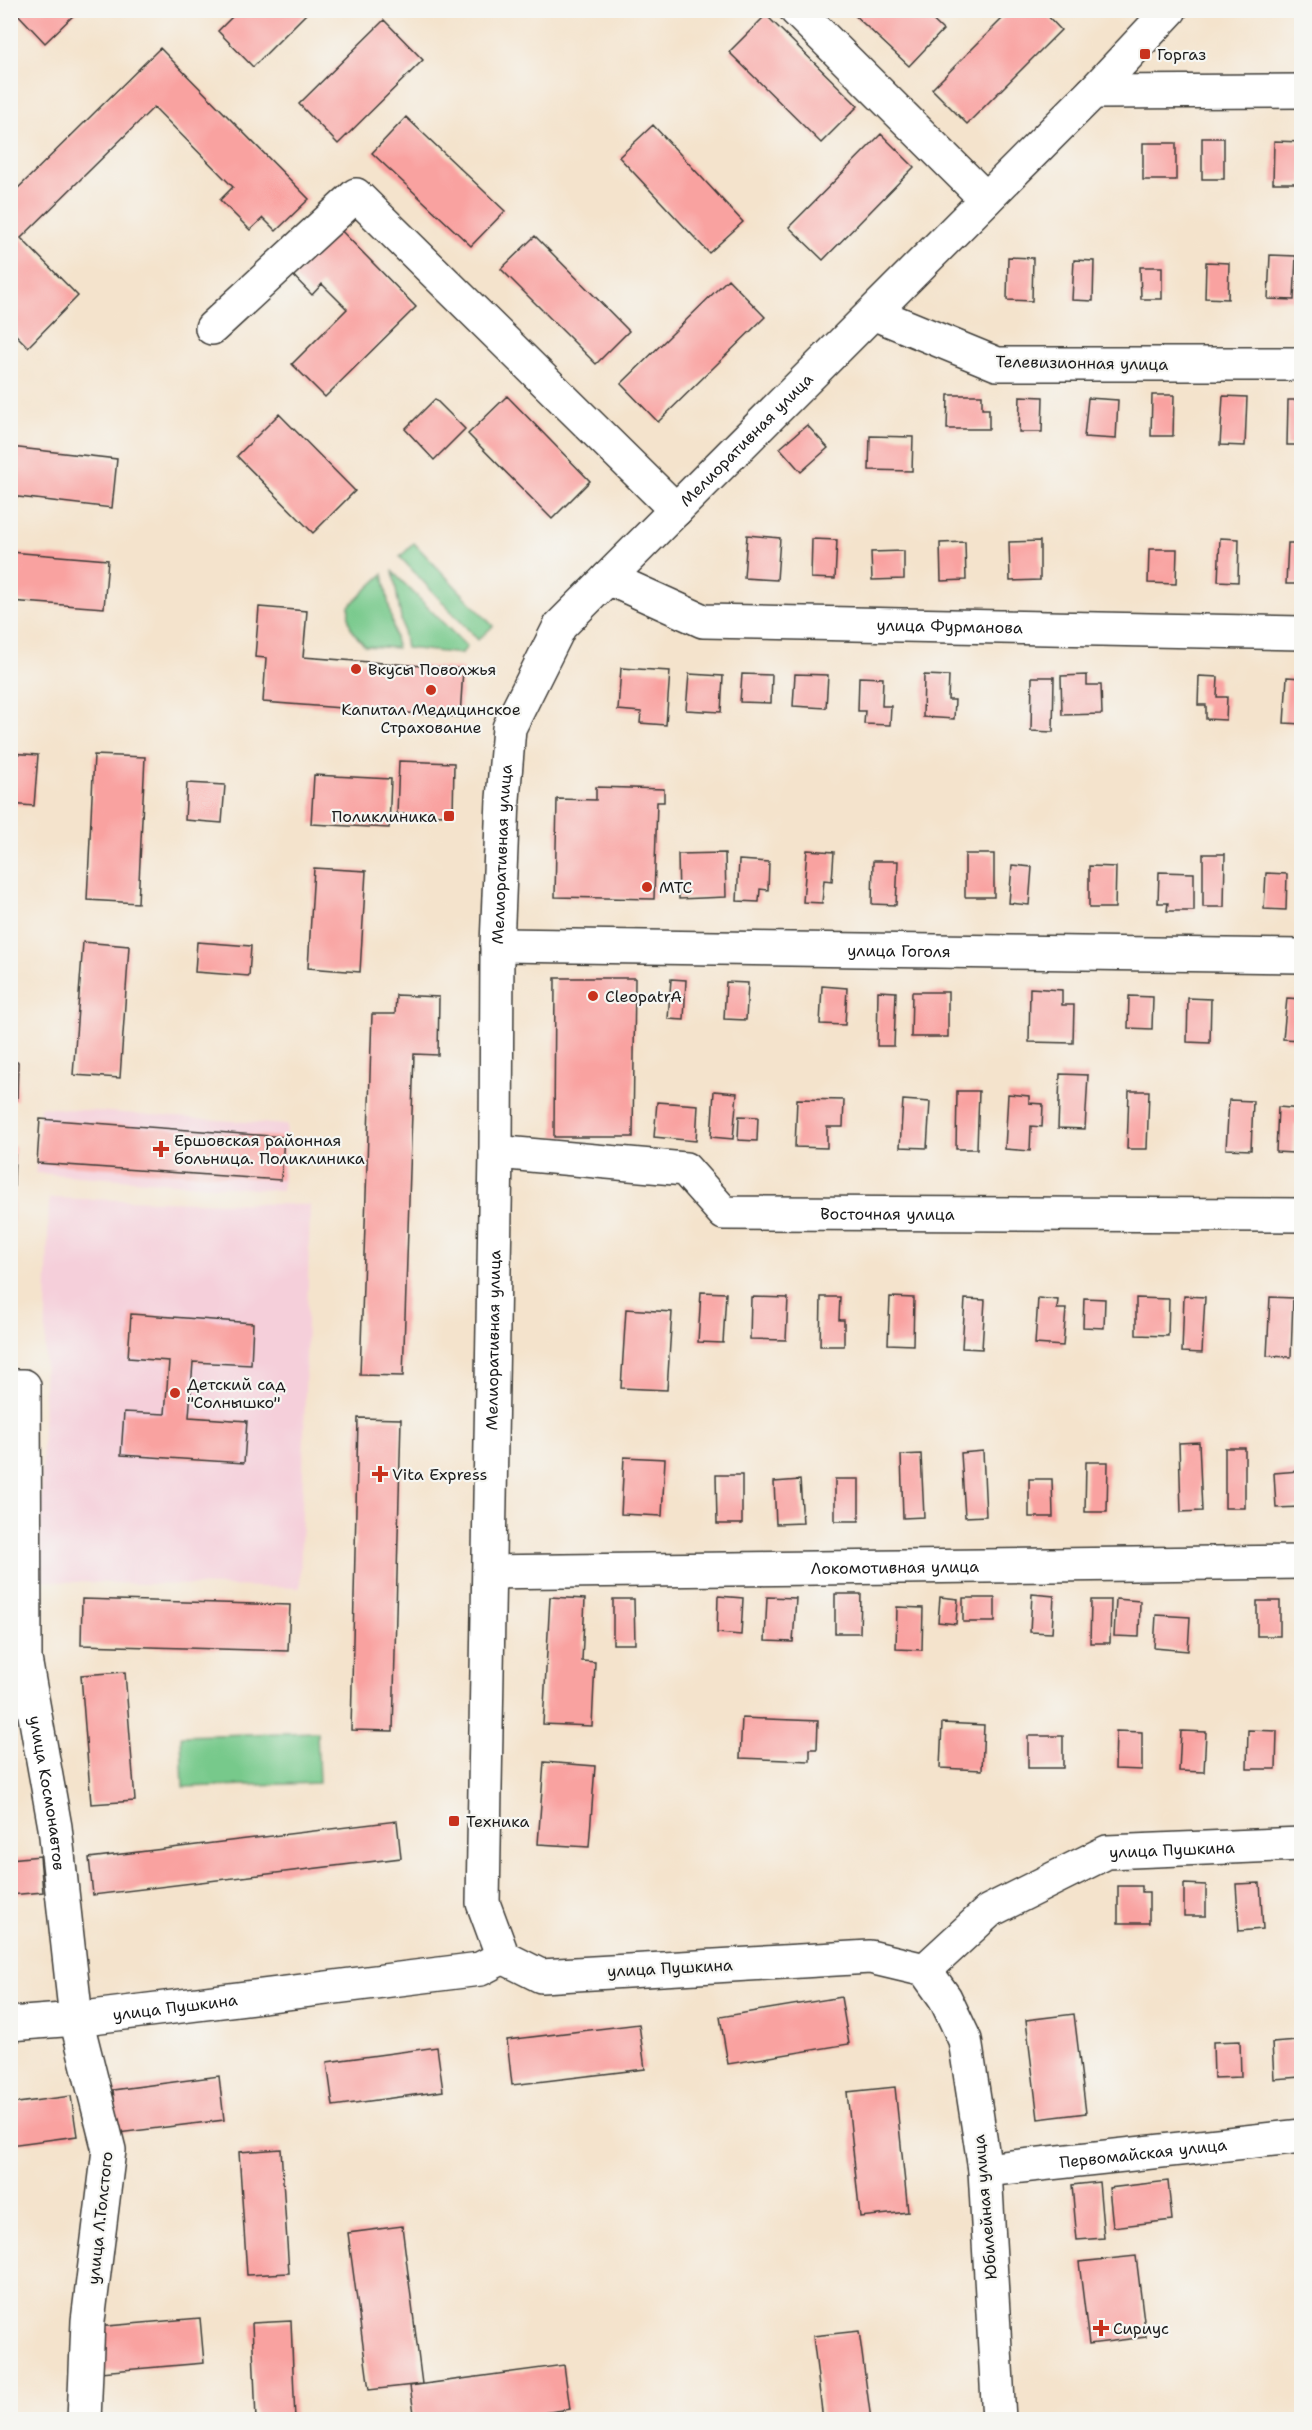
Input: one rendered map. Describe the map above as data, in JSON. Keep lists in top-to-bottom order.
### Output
{
  "streets": {
    "street": [
      "Телевизионная улица",
      "Мелиоративная улица",
      "улица Фурманова",
      "улица Гоголя",
      "Восточная улица",
      "Локомотивная улица",
      "улица Космонавтов",
      "улица Пушкина",
      "Первомайская улица",
      "Юбилейная улица",
      "улица Л.Толстого"
    ]
  },
  "crossings": [
    ["Телевизионная улица", "Мелиоративная улица"],
    ["Мелиоративная улица", "улица Фурманова"],
    ["Мелиоративная улица", "улица Гоголя"],
    ["Мелиоративная улица", "Восточная улица"],
    ["Мелиоративная улица", "Локомотивная улица"],
    ["Мелиоративная улица", "улица Пушкина"],
    ["улица Космонавтов", "улица Пушкина"],
    ["улица Космонавтов", "улица Л.Толстого"],
    ["улица Пушкина", "Юбилейная улица"],
    ["улица Пушкина", "улица Л.Толстого"],
    ["Первомайская улица", "Юбилейная улица"]
  ],
  "places": {
    "transit": ["Горгаз", "Поликлиника", "Техника"],
    "other": [
      "Вкусы Поволжья",
      "Капитал Медицинское Страхование",
      "МТС",
      "CleopatrA",
      "Детский сад \"Солнышко\""
    ],
    "health": ["Ершовская районная больница. Поликлиника", "Vita Express", "Сириус"]
  }
}
